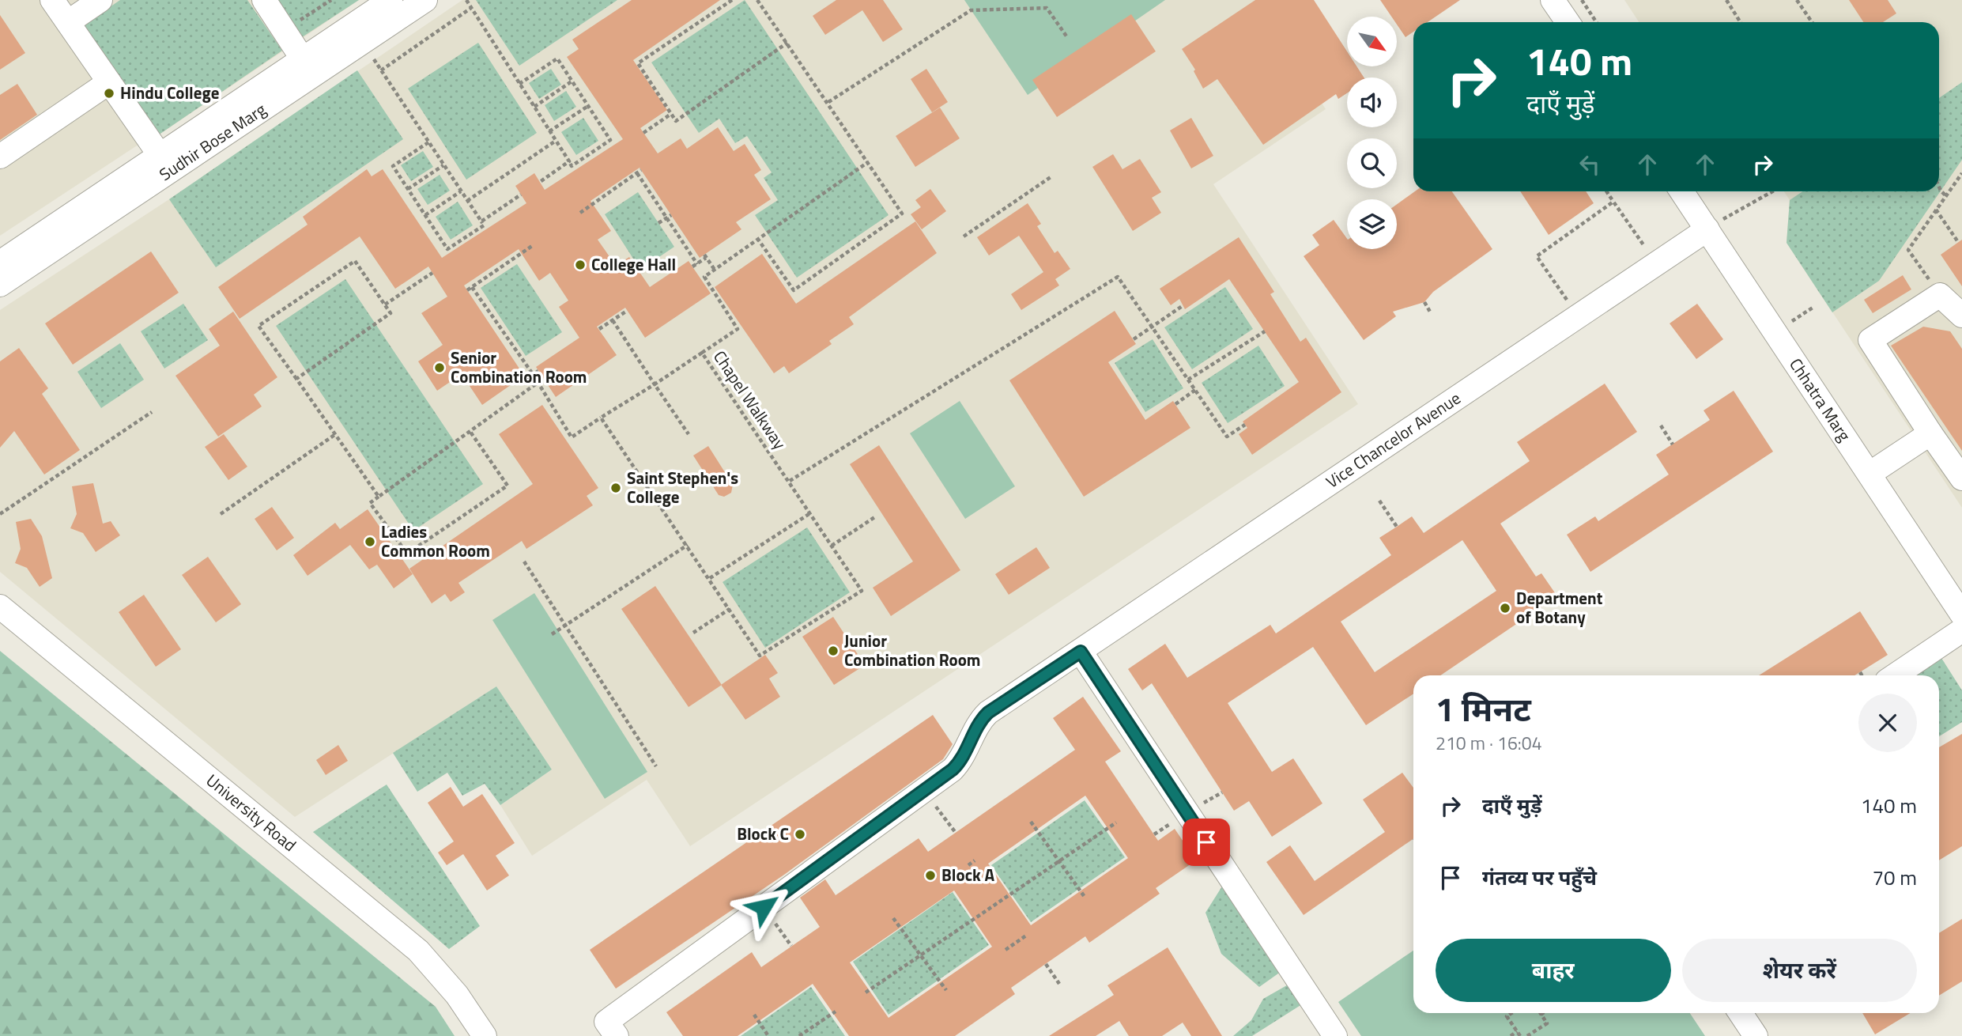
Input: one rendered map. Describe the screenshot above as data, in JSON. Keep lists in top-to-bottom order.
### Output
{
  "streets": {
    "street": [
      "Sudhir Bose Marg",
      "Chhatra Marg",
      "Vice Chancelor Avenue",
      "University Road"
    ],
    "path": ["Chapel Walkway"]
  },
  "crossings": [
    ["Chhatra Marg", "Vice Chancelor Avenue"]
  ],
  "places": [
    "Hindu College",
    "College Hall",
    "Senior Combination Room",
    "Saint Stephen's College",
    "Ladies Common Room",
    "Department of Botany",
    "Junior Combination Room",
    "Block C",
    "Block A"
  ],
  "north": "bottom right",
  "page": {
    "turn": ["140 m", "दाएँ मुड़ें"],
    "heading": ["1 मिनट", "210 m · 16:04"],
    "list": [
      {
        "name": "दाएँ मुड़ें",
        "value": "140 m"
      },
      {
        "name": "गंतव्य पर पहुँचे",
        "value": "70 m"
      }
    ],
    "buttons": ["बाहर", "शेयर करें"]
  }
}
